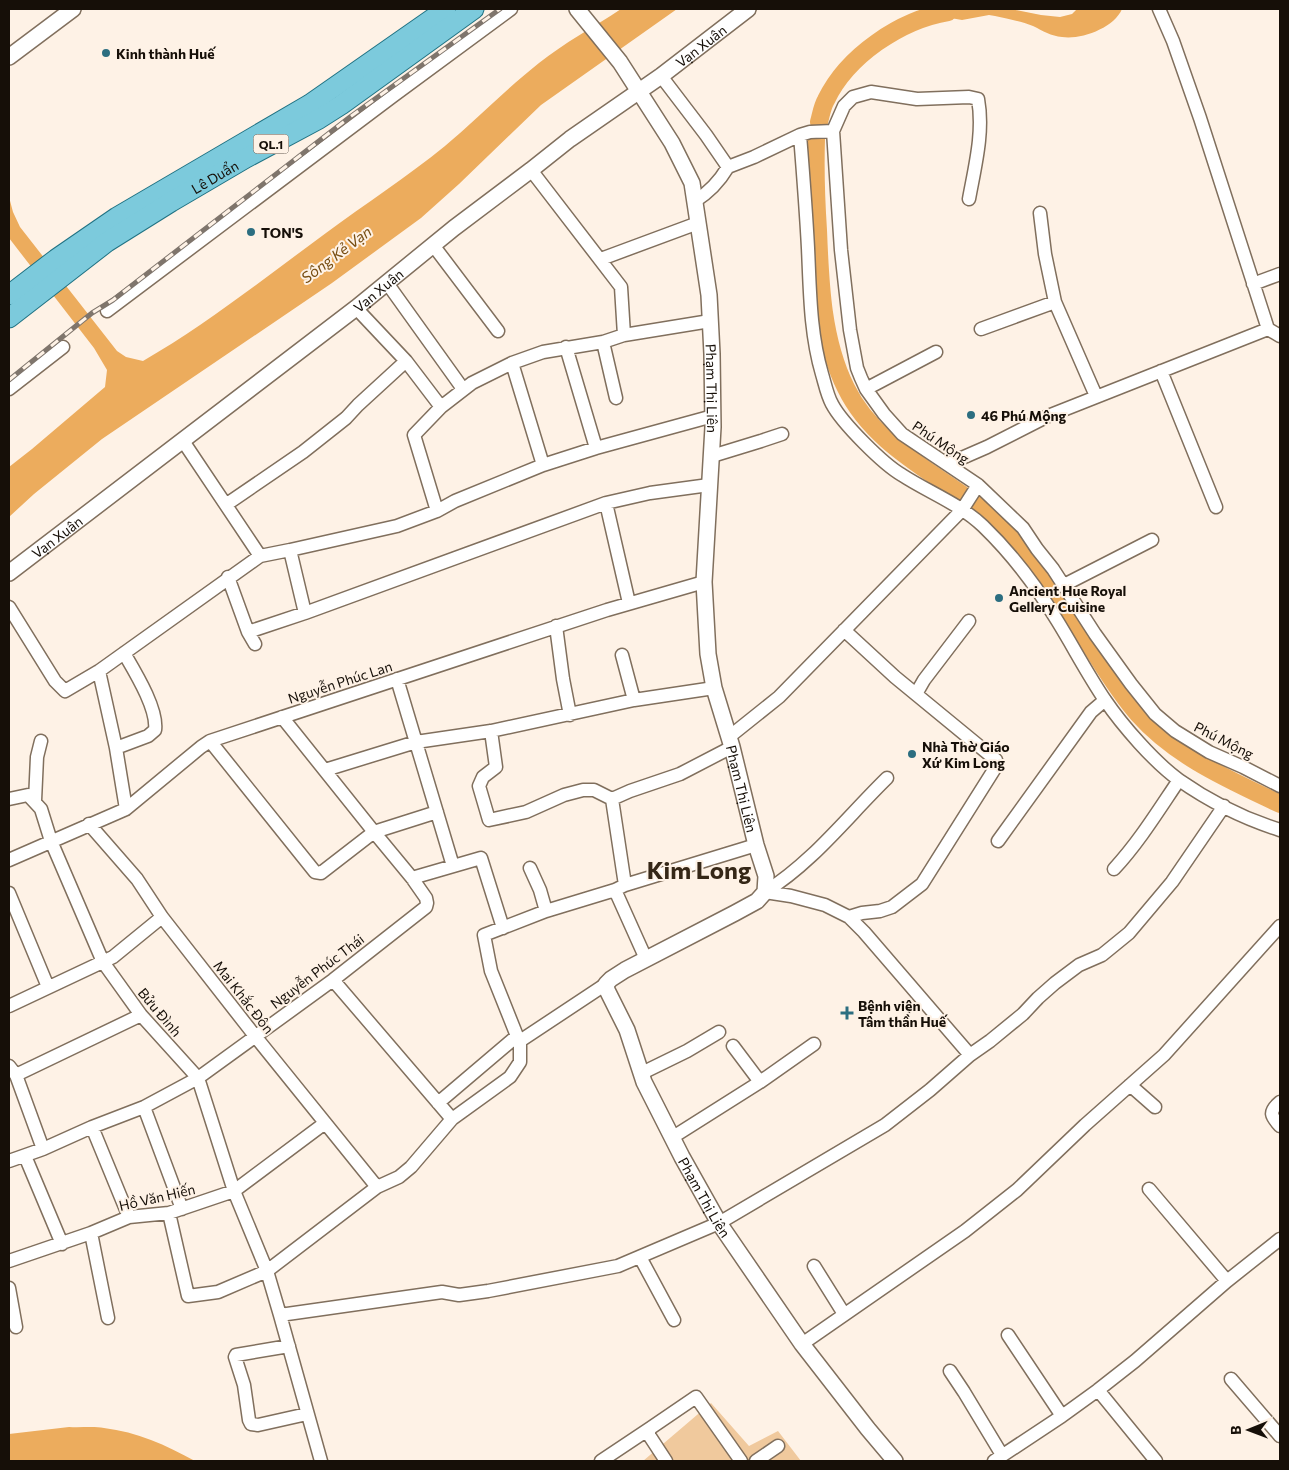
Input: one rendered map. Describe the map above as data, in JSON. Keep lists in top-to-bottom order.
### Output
{
  "streets": {
    "main road": ["QL.1", "Lê Duẩn"],
    "street": [
      "Vạn Xuân",
      "Phạm Thị Liên",
      "Phú Mộng",
      "Nguyễn Phúc Lan",
      "Nguyễn Phúc Thái",
      "Mai Khắc Đôn",
      "Bửu Đình",
      "Hồ Văn Hiến"
    ]
  },
  "crossings": [
    ["Vạn Xuân", "Phạm Thị Liên"],
    ["Phạm Thị Liên", "Nguyễn Phúc Lan"],
    ["Nguyễn Phúc Lan", "Nguyễn Phúc Thái"],
    ["Nguyễn Phúc Lan", "Mai Khắc Đôn"],
    ["Nguyễn Phúc Lan", "Bửu Đình"],
    ["Nguyễn Phúc Thái", "Mai Khắc Đôn"],
    ["Nguyễn Phúc Thái", "Bửu Đình"],
    ["Mai Khắc Đôn", "Hồ Văn Hiến"],
    ["Bửu Đình", "Hồ Văn Hiến"]
  ],
  "districts": ["Kim Long"],
  "water": ["Sông Kẻ Vạn"],
  "places": {
    "other": [
      "Kinh thành Huế",
      "TON'S",
      "46 Phú Mộng",
      "Ancient Hue Royal Gellery Cuisine",
      "Nhà Thờ Giáo Xứ Kim Long"
    ],
    "health": ["Bệnh viện Tâm thần Huế"]
  },
  "north": "left"
}
